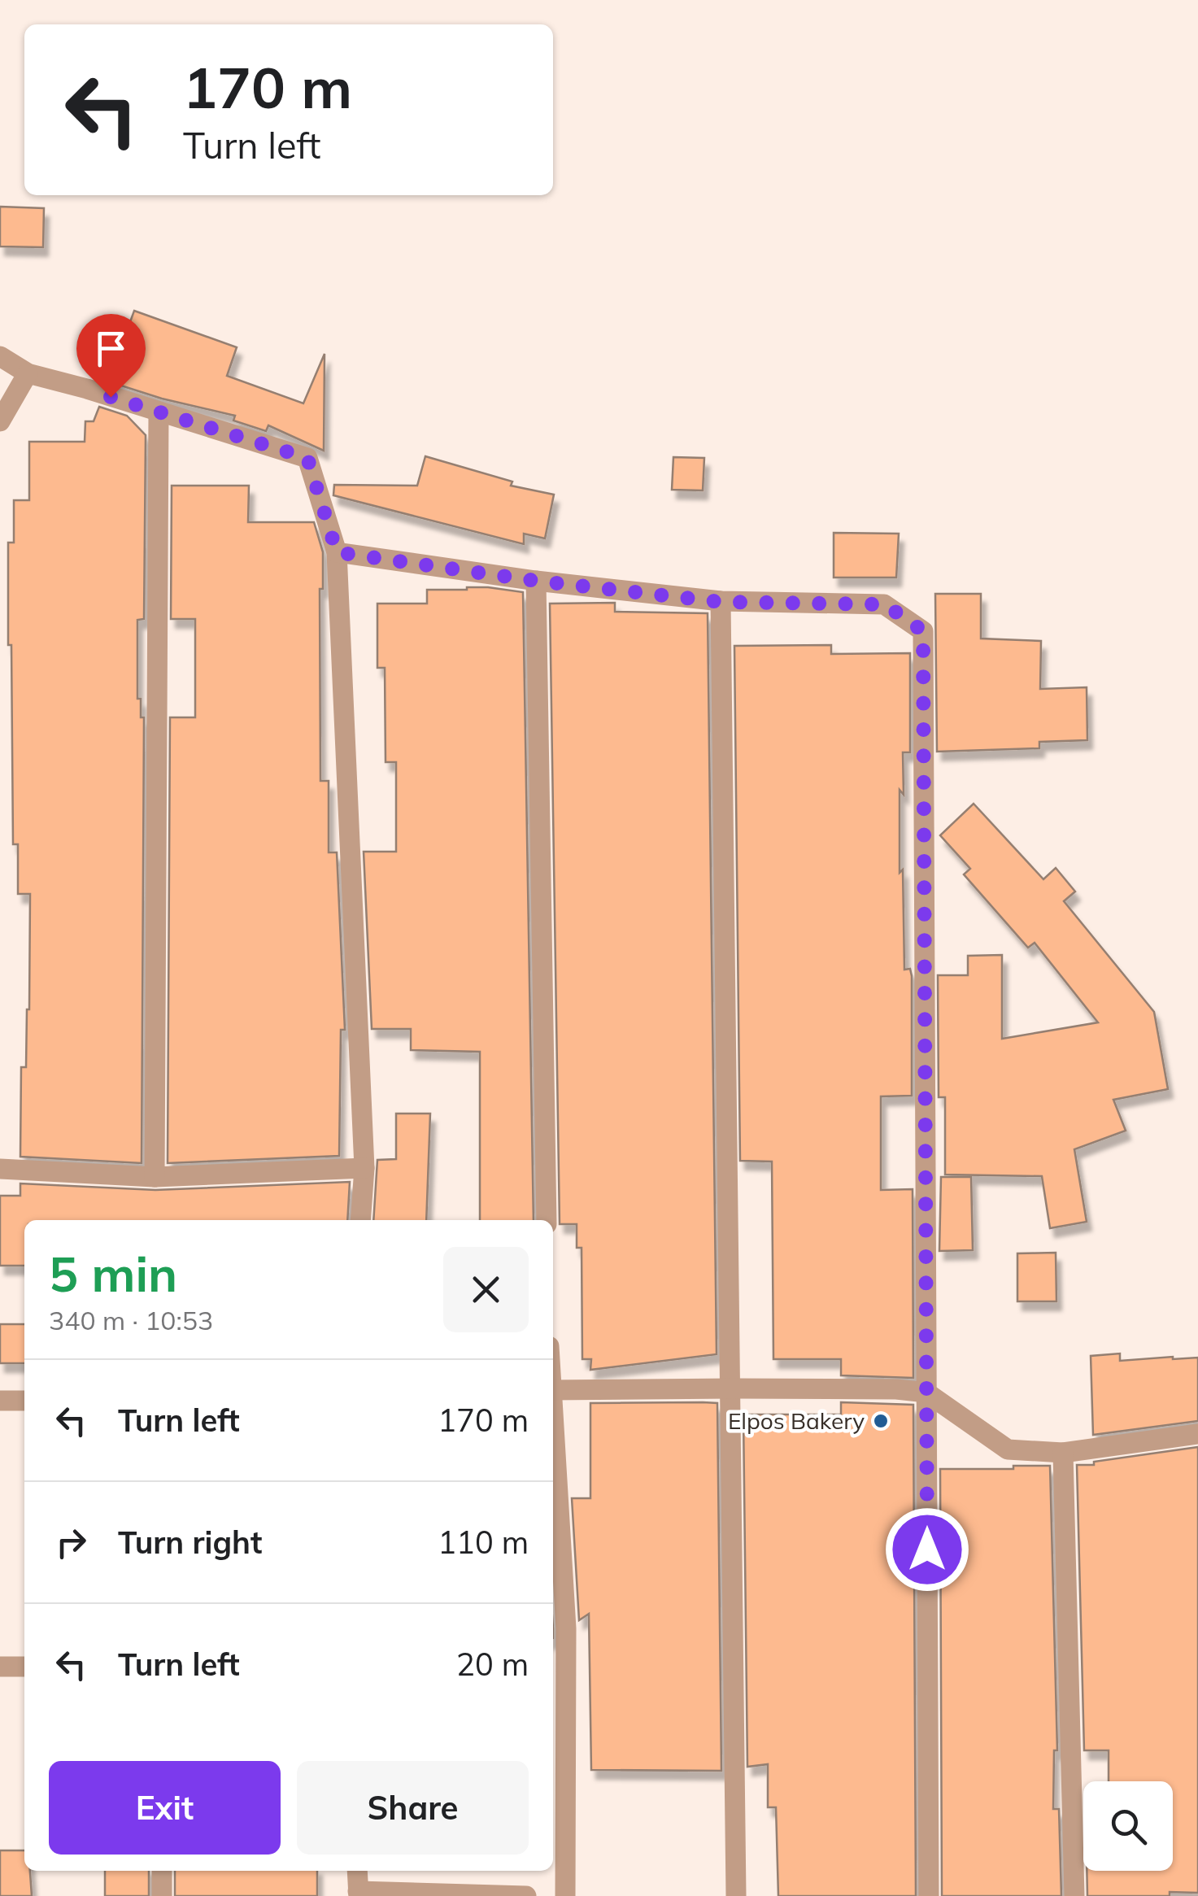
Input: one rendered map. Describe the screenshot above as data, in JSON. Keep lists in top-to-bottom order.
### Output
{
  "places": ["Elpos Bakery"],
  "page": {
    "turn": ["170 m", "Turn left"],
    "heading": ["5 min", "340 m · 10:53"],
    "list": [
      {
        "name": "Turn left",
        "value": "170 m"
      },
      {
        "name": "Turn right",
        "value": "110 m"
      },
      {
        "name": "Turn left",
        "value": "20 m"
      }
    ],
    "buttons": ["Exit", "Share"]
  }
}
